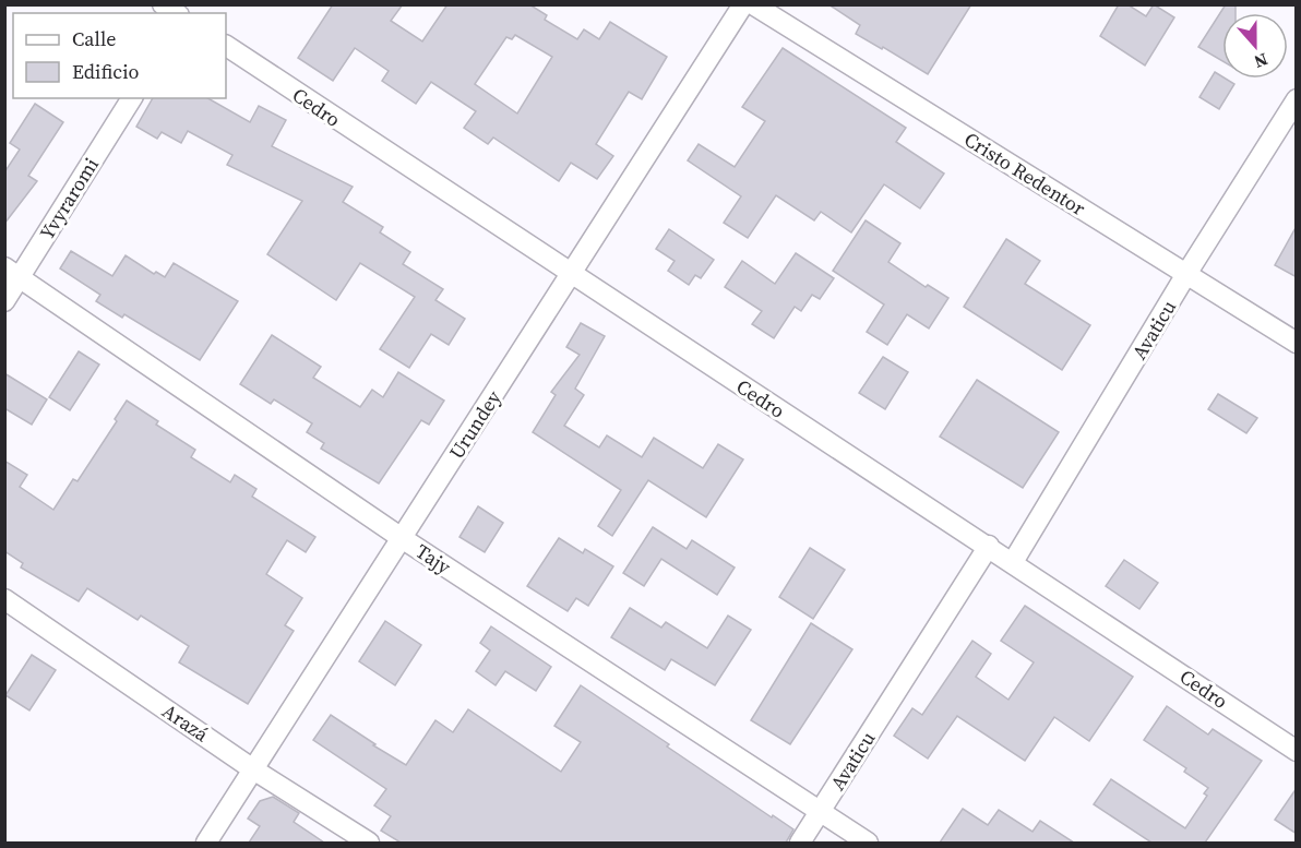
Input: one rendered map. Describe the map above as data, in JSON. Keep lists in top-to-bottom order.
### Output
{
  "streets": {
    "street": [
      "Cedro",
      "Cristo Redentor",
      "Yvyraromi",
      "Avaticu",
      "Urundey",
      "Tajy",
      "Arazá"
    ]
  },
  "crossings": [
    ["Cedro", "Avaticu"],
    ["Cedro", "Urundey"],
    ["Cristo Redentor", "Avaticu"],
    ["Yvyraromi", "Tajy"],
    ["Avaticu", "Tajy"],
    ["Urundey", "Tajy"],
    ["Urundey", "Arazá"]
  ],
  "legend": ["Calle", "Edificio"],
  "north": "bottom"
}
